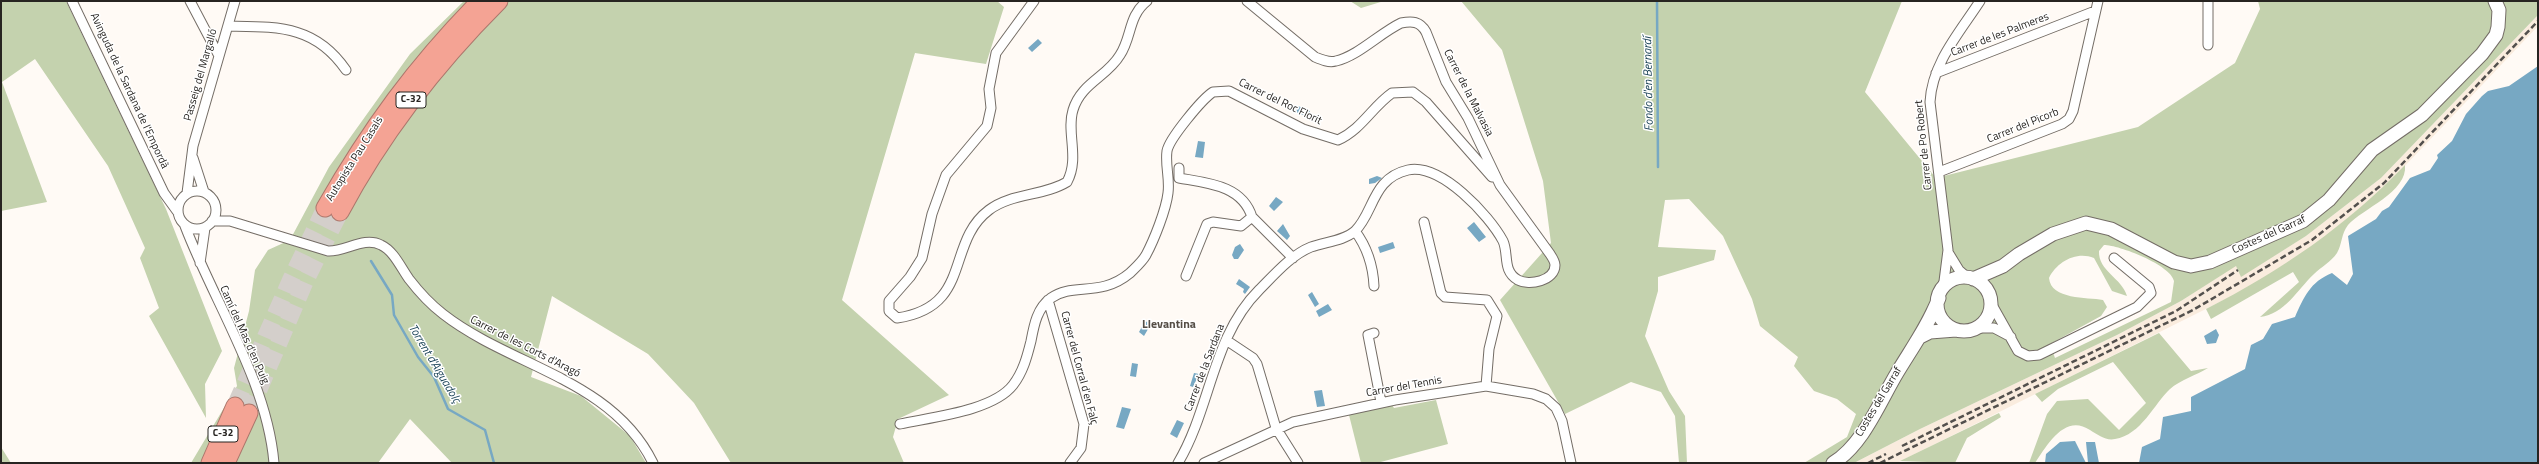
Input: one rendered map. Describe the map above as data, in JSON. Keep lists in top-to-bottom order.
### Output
{
  "streets": {
    "highway": ["C-32", "Autopista Pau Casals"],
    "main road": ["Costes del Garraf"],
    "street": [
      "Carrer de les Palmeres",
      "Passeig del Margalló",
      "Avinguda de la Sardana de l'Empordà",
      "Carrer de la Malvasia",
      "Carrer del Roc Florit",
      "Carrer del Picorb",
      "Carrer de Po Robert",
      "Camí del Mas d'en Puig",
      "Carrer de les Corts d'Aragó",
      "Carrer del Corral d'en Falç",
      "Carrer de la Sardana",
      "Carrer del Tennis"
    ]
  },
  "crossings": [
    ["Carrer de les Palmeres", "Carrer del Picorb"],
    ["Carrer de les Palmeres", "Carrer de Po Robert"],
    ["Passeig del Margalló", "Avinguda de la Sardana de l'Empordà"],
    ["Passeig del Margalló", "Camí del Mas d'en Puig"],
    ["Avinguda de la Sardana de l'Empordà", "Camí del Mas d'en Puig"],
    ["Carrer de la Malvasia", "Carrer del Roc Florit"],
    ["Carrer de la Malvasia", "Carrer de la Sardana"],
    ["Carrer del Roc Florit", "Carrer del Corral d'en Falç"],
    ["Carrer del Picorb", "Carrer de Po Robert"],
    ["Carrer de Po Robert", "Costes del Garraf"]
  ],
  "districts": ["Llevantina"],
  "water": ["Fondo d'en Bernardí", "Torrent d'Aiguadolç"]
}
